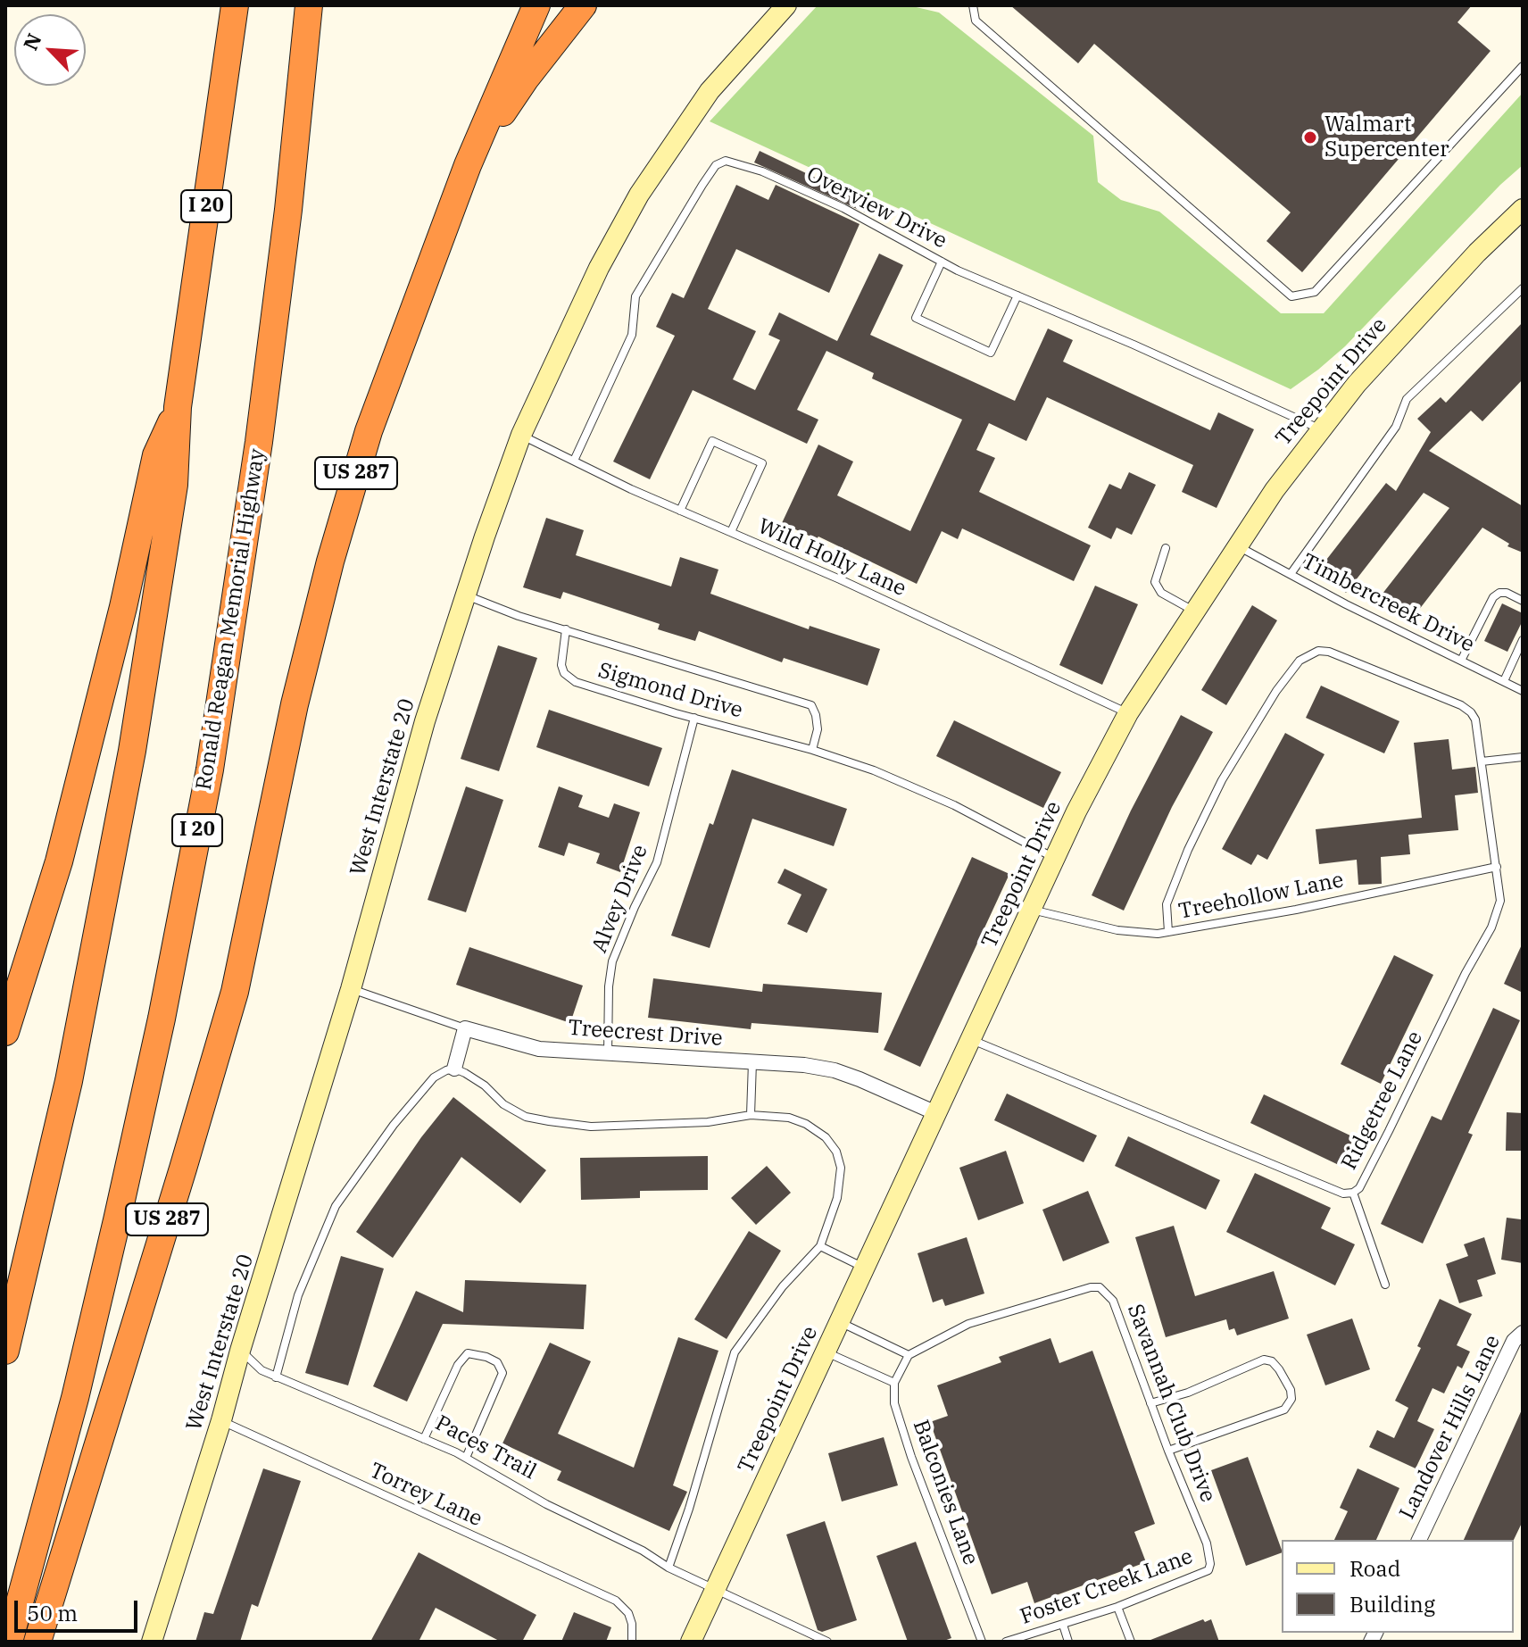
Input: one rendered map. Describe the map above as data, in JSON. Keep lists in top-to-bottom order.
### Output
{
  "streets": {
    "highway": ["I 20", "US 287", "Ronald Reagan Memorial Highway"],
    "main road": ["Treepoint Drive", "West Interstate 20"],
    "street": ["Treecrest Drive", "Landover Hills Lane"],
    "lane": [
      "Overview Drive",
      "Wild Holly Lane",
      "Timbercreek Drive",
      "Sigmond Drive",
      "Treehollow Lane",
      "Alvey Drive",
      "Ridgetree Lane",
      "Savannah Club Drive",
      "Paces Trail",
      "Balconies Lane",
      "Torrey Lane",
      "Foster Creek Lane"
    ]
  },
  "crossings": [
    ["Overview Drive", "Treepoint Drive"],
    ["Overview Drive", "Wild Holly Lane"],
    ["Treepoint Drive", "Wild Holly Lane"],
    ["Treepoint Drive", "Timbercreek Drive"],
    ["Treepoint Drive", "Sigmond Drive"],
    ["Treepoint Drive", "Treehollow Lane"],
    ["Treepoint Drive", "Treecrest Drive"],
    ["Treepoint Drive", "Ridgetree Lane"],
    ["Treepoint Drive", "Paces Trail"],
    ["Wild Holly Lane", "West Interstate 20"],
    ["Sigmond Drive", "West Interstate 20"],
    ["Sigmond Drive", "Alvey Drive"],
    ["West Interstate 20", "Treecrest Drive"],
    ["West Interstate 20", "Paces Trail"],
    ["West Interstate 20", "Torrey Lane"],
    ["Treehollow Lane", "Ridgetree Lane"],
    ["Alvey Drive", "Treecrest Drive"],
    ["Savannah Club Drive", "Foster Creek Lane"]
  ],
  "places": ["Walmart Supercenter"],
  "legend": ["Road", "Building"],
  "scale_bar": "50 m",
  "north": "top left"
}
